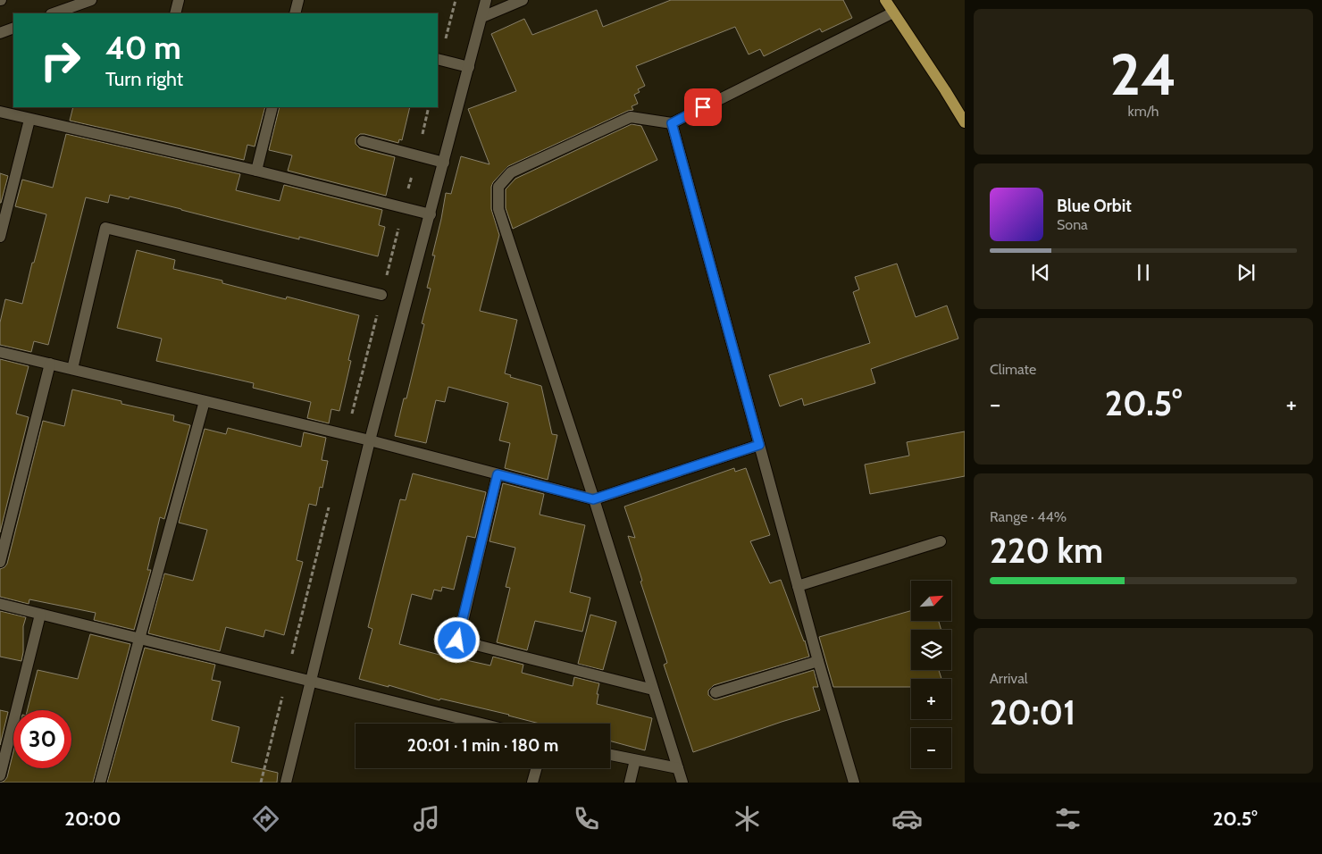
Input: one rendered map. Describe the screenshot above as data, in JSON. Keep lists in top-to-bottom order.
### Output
{
  "north": "top right",
  "page": {
    "tile": [
      ["24", "km/h"],
      "Climate",
      ["Range · 44%", "220 km"],
      ["Arrival", "20:01"]
    ],
    "turn": ["40 m", "Turn right"],
    "song": ["Blue Orbit", "Sona"],
    "heat": ["−", "20.5°", "+"],
    "map_buttons": ["+", "−"],
    "limit": "30",
    "trip": "20:01 · 1 min · 180 m",
    "tabs": ["20:00", "20.5°"]
  }
}
